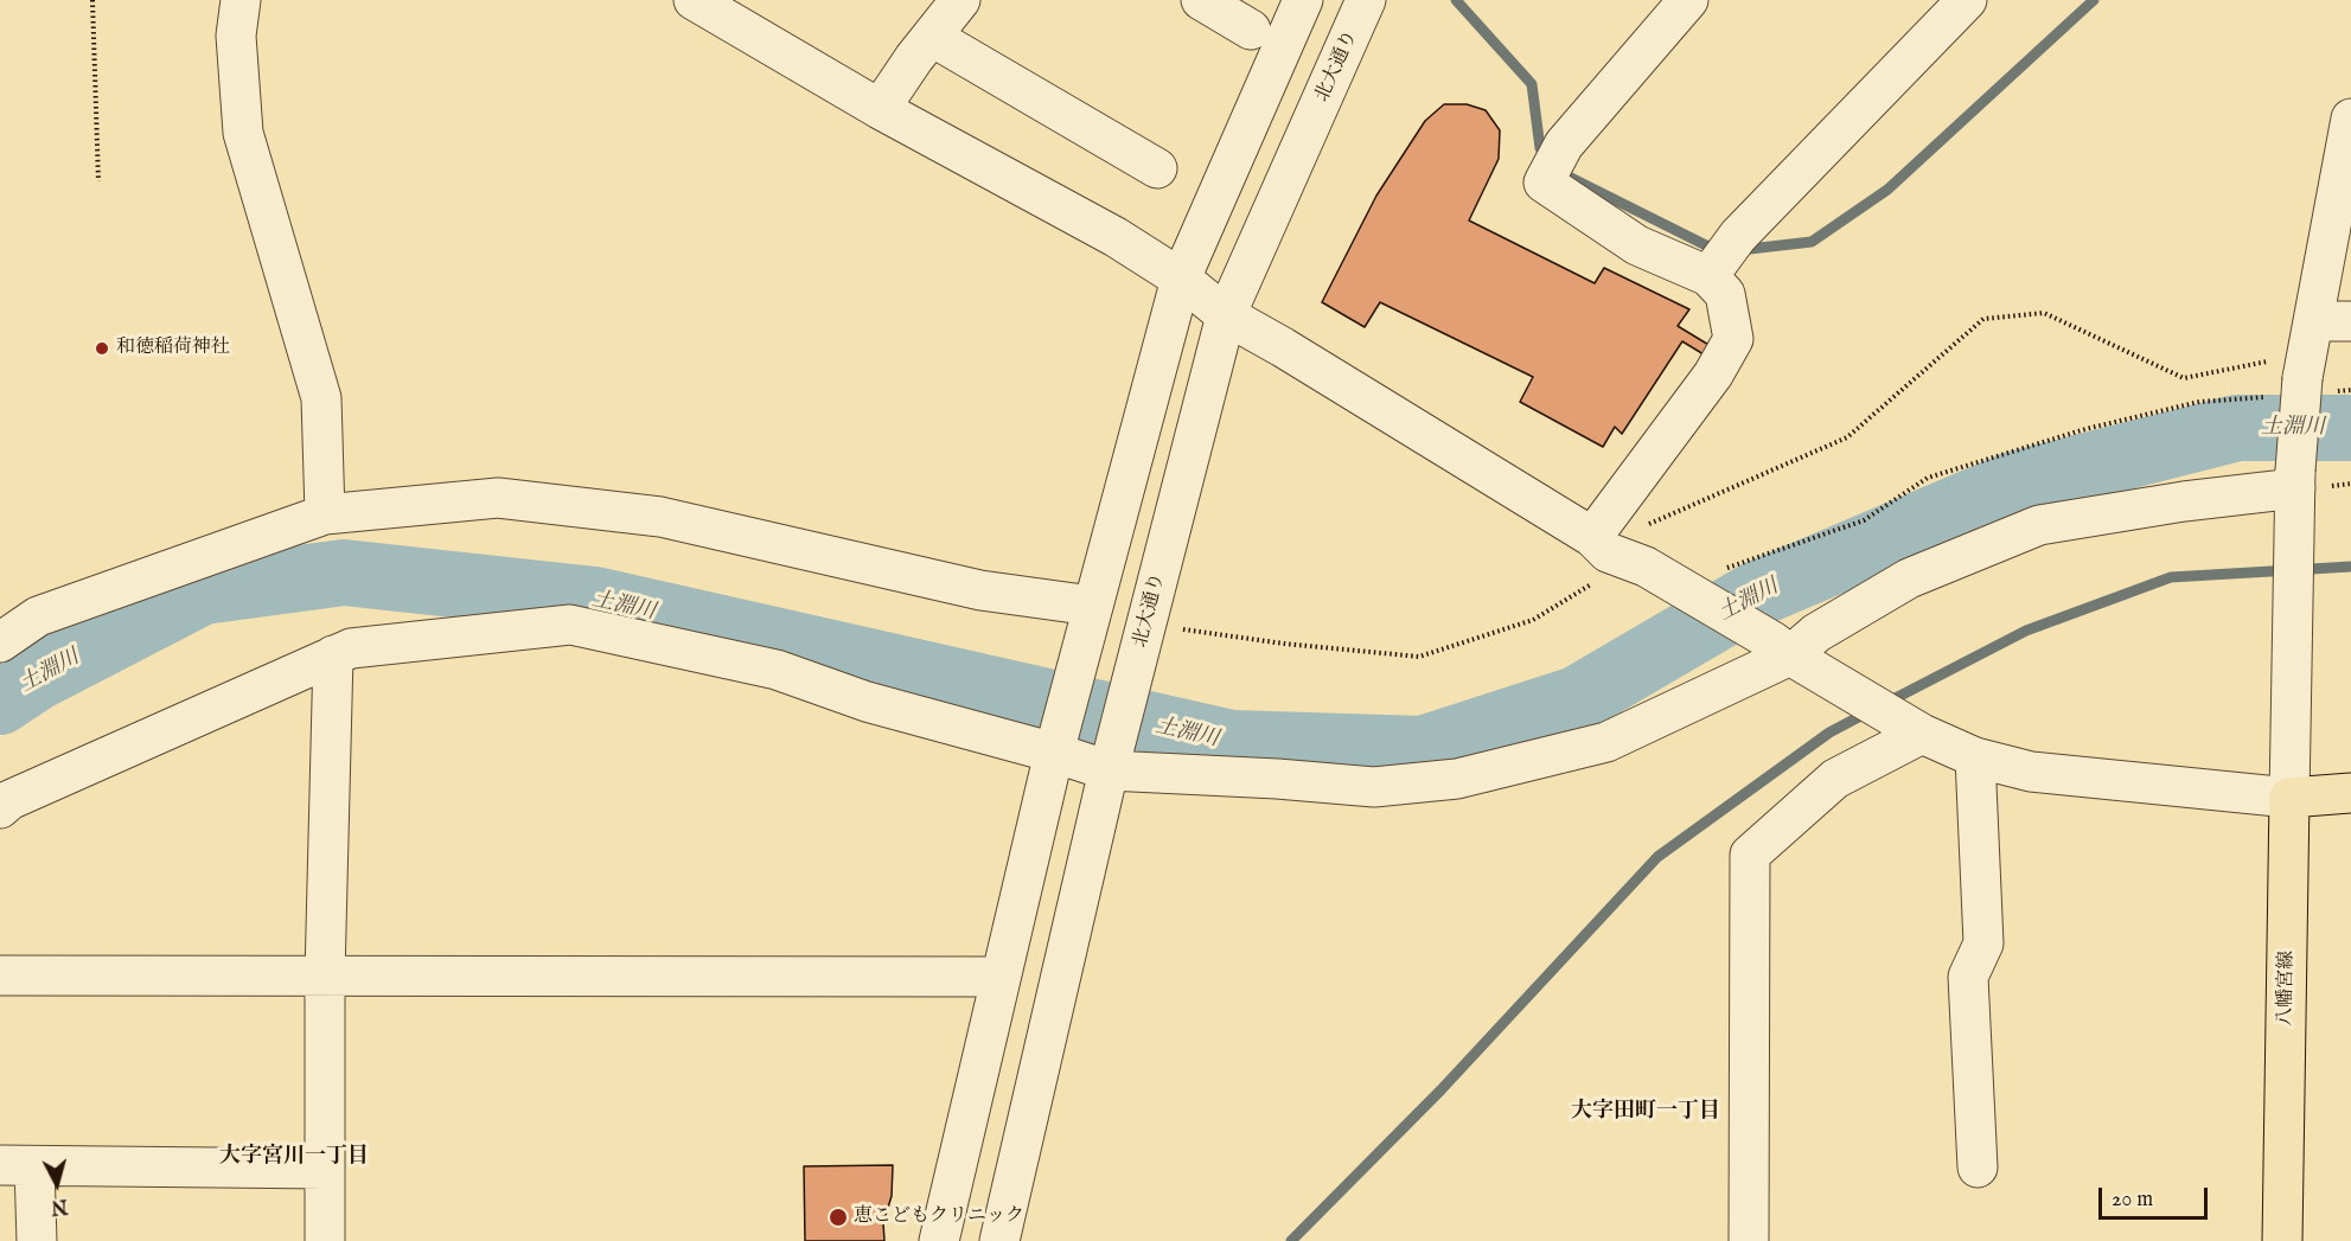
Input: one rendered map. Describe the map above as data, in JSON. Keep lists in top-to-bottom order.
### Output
{
  "streets": {
    "main road": ["八幡宮線"],
    "street": ["北大通り"]
  },
  "districts": ["大字田町一丁目", "大字宮川一丁目"],
  "water": ["土淵川"],
  "places": ["和徳稲荷神社", "恵こどもクリニック"],
  "scale_bar": "20 m",
  "north": "bottom"
}
